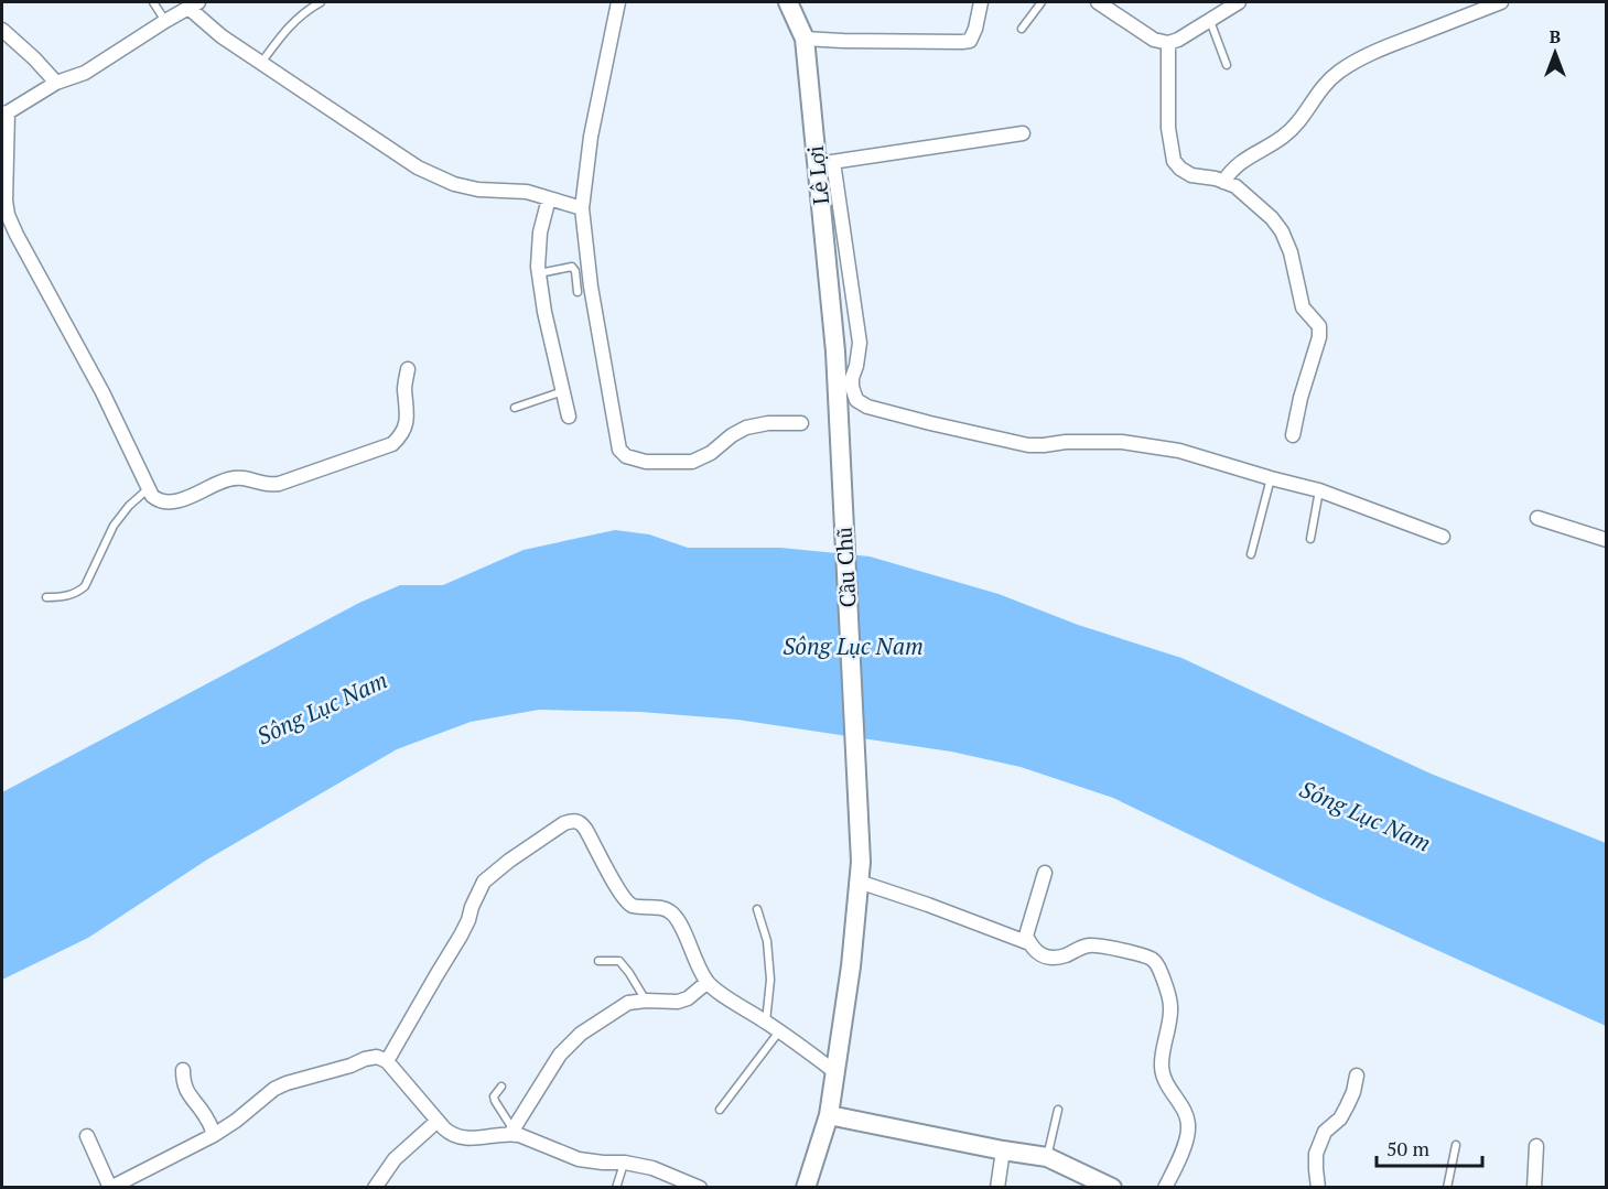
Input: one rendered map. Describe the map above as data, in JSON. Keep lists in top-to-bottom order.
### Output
{
  "streets": {
    "street": ["Lê Lợi", "Cầu Chũ"]
  },
  "crossings": [
    ["Lê Lợi", "Cầu Chũ"]
  ],
  "water": ["Sông Lục Nam"],
  "scale_bar": "50 m",
  "north": "top"
}
